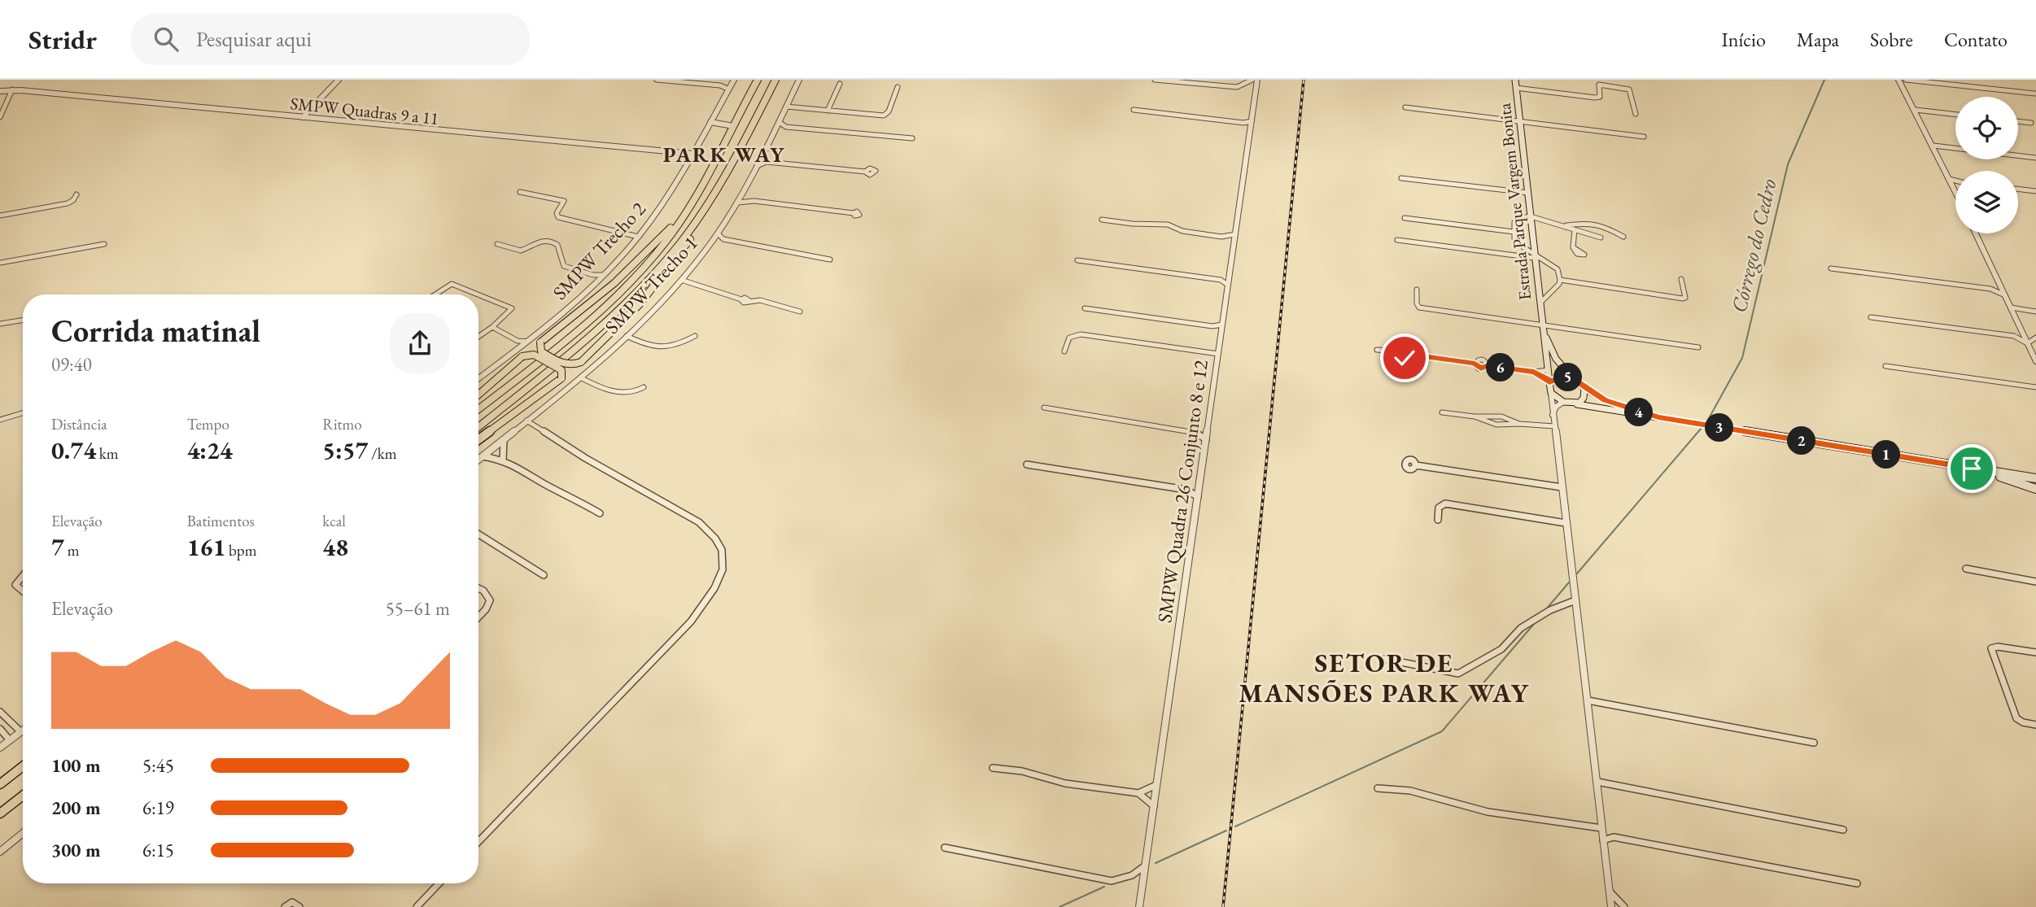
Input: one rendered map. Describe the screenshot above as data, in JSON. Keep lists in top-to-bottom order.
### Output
{
  "streets": {
    "main road": ["Estrada Parque Vargem Bonita"],
    "street": [
      "SMPW Quadras 9 a 11",
      "SMPW Trecho 2",
      "SMPW Trecho 1",
      "SMPW Quadra 26 Conjunto 8 e 12"
    ]
  },
  "crossings": [
    ["SMPW Quadras 9 a 11", "SMPW Trecho 2"]
  ],
  "districts": ["PARK WAY", "SETOR DE MANSÕES PARK WAY"],
  "water": ["Córrego do Cedro"],
  "page": {
    "header": "Stridr",
    "search": "Pesquisar aqui",
    "nav": [
      "Início",
      "Mapa",
      "Sobre",
      "Contato"
    ],
    "heading": ["Corrida matinal", "09:40"],
    "pins": [
      "6",
      "5",
      "4",
      "3",
      "2",
      "1"
    ],
    "stats": [
      ["Distância", "0.74 km"],
      ["Tempo", "4:24"],
      ["Ritmo", "5:57 /km"],
      ["Elevação", "7 m"],
      ["Batimentos", "161 bpm"],
      ["kcal", "48"]
    ],
    "chart": ["Elevação", "55–61 m"],
    "list": [
      {
        "name": "100 m",
        "note": "5:45"
      },
      {
        "name": "200 m",
        "note": "6:19"
      },
      {
        "name": "300 m",
        "note": "6:15"
      }
    ]
  }
}
